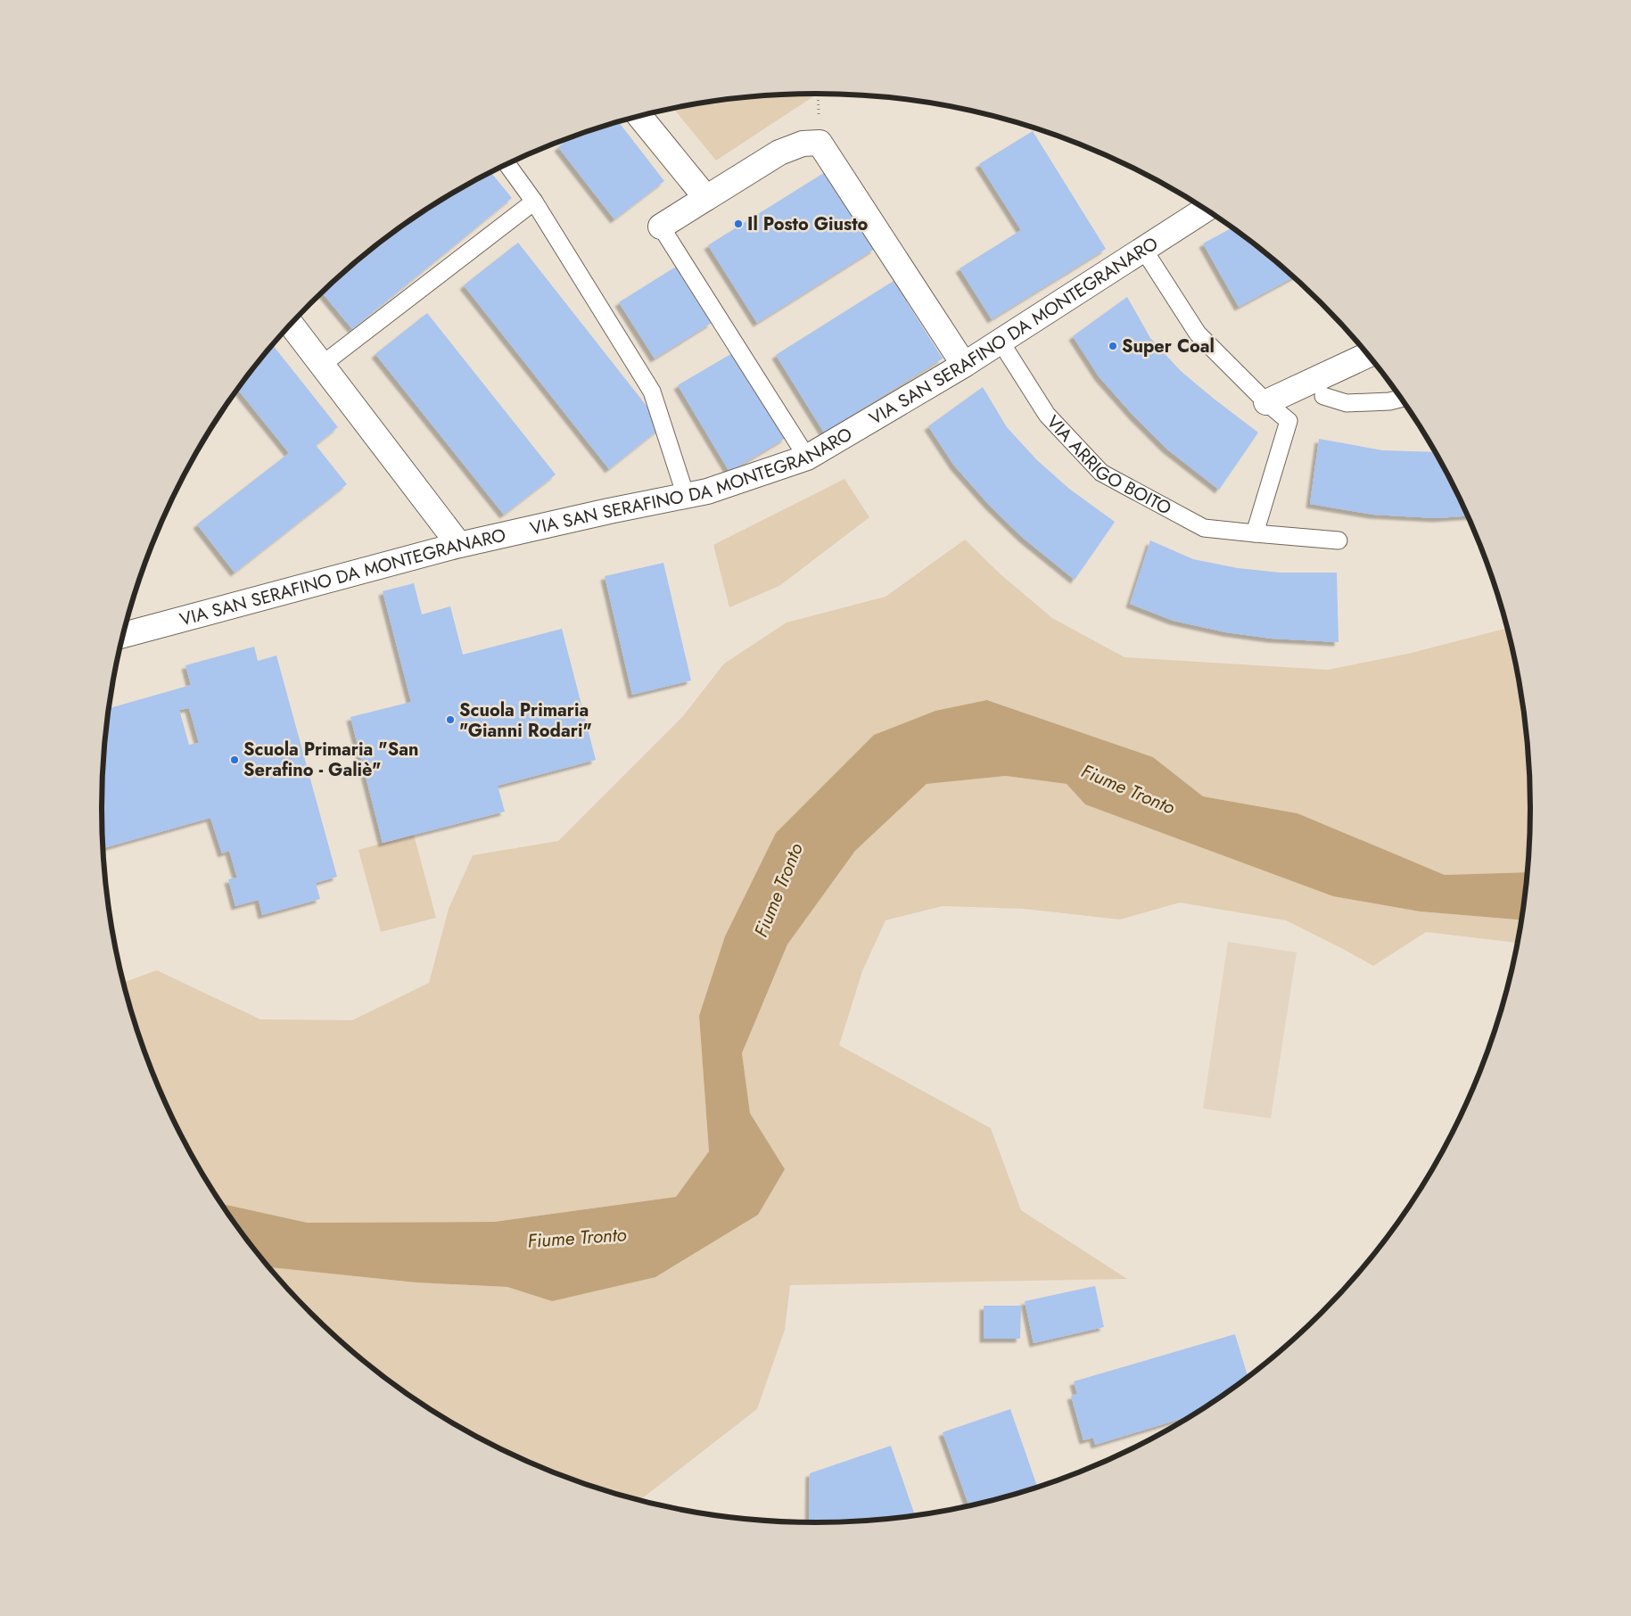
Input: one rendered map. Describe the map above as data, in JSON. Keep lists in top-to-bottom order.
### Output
{
  "streets": {
    "street": ["VIA SAN SERAFINO DA MONTEGRANARO"],
    "lane": ["VIA ARRIGO BOITO"]
  },
  "crossings": [
    ["VIA SAN SERAFINO DA MONTEGRANARO", "VIA ARRIGO BOITO"]
  ],
  "water": ["Fiume Tronto"],
  "places": [
    "Il Posto Giusto",
    "Super Coal",
    "Scuola Primaria \"Gianni Rodari\"",
    "Scuola Primaria \"San Serafino - Galiè\""
  ]
}
